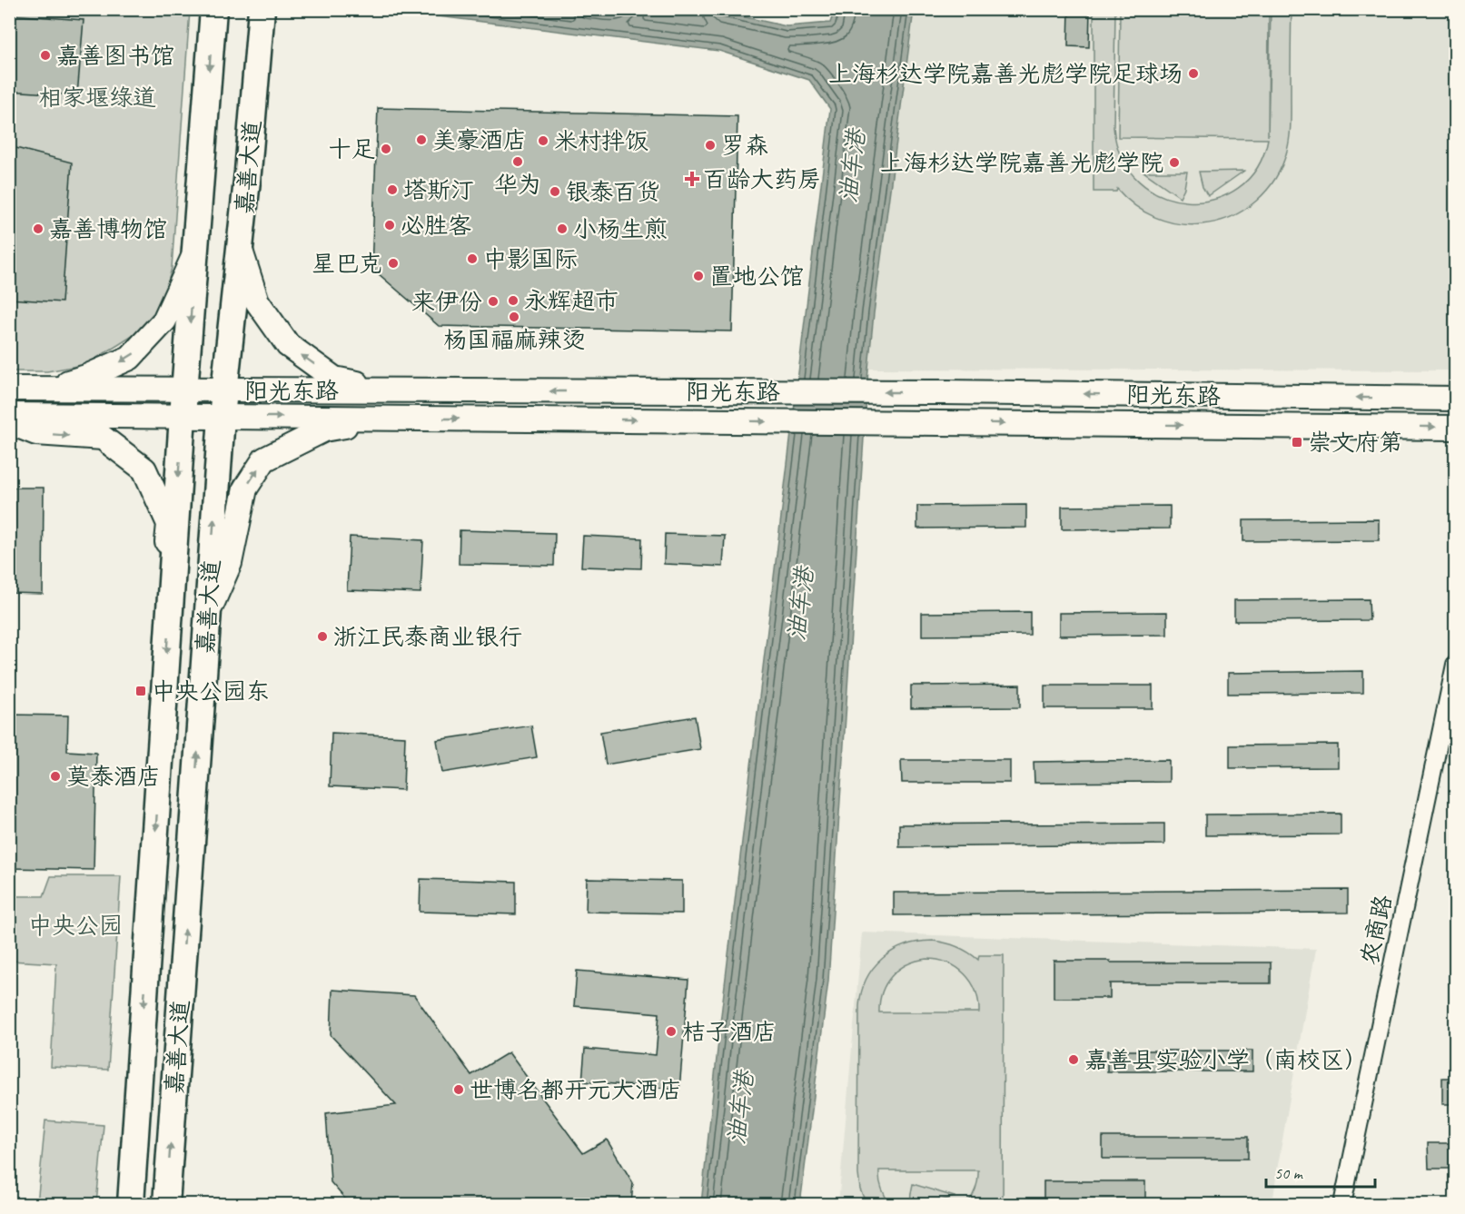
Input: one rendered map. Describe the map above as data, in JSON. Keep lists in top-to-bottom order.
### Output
{
  "streets": {
    "main road": ["嘉善大道", "阳光东路"],
    "street": ["农商路"]
  },
  "crossings": [
    ["嘉善大道", "阳光东路"]
  ],
  "water": ["油车港"],
  "parks": ["相家堰绿道", "中央公园"],
  "places": {
    "other": [
      "嘉善图书馆",
      "上海杉达学院嘉善光彪学院足球场",
      "美豪酒店",
      "米村拌饭",
      "罗森",
      "十足",
      "华为",
      "上海杉达学院嘉善光彪学院",
      "塔斯汀",
      "银泰百货",
      "必胜客",
      "嘉善博物馆",
      "小杨生煎",
      "中影国际",
      "星巴克",
      "置地公馆",
      "永辉超市",
      "来伊份",
      "杨国福麻辣烫",
      "浙江民泰商业银行",
      "莫泰酒店",
      "桔子酒店",
      "嘉善县实验小学（南校区）",
      "世博名都开元大酒店"
    ],
    "health": ["百龄大药房"],
    "transit": ["崇文府第", "中央公园东"]
  },
  "scale_bar": "50 m"
}
